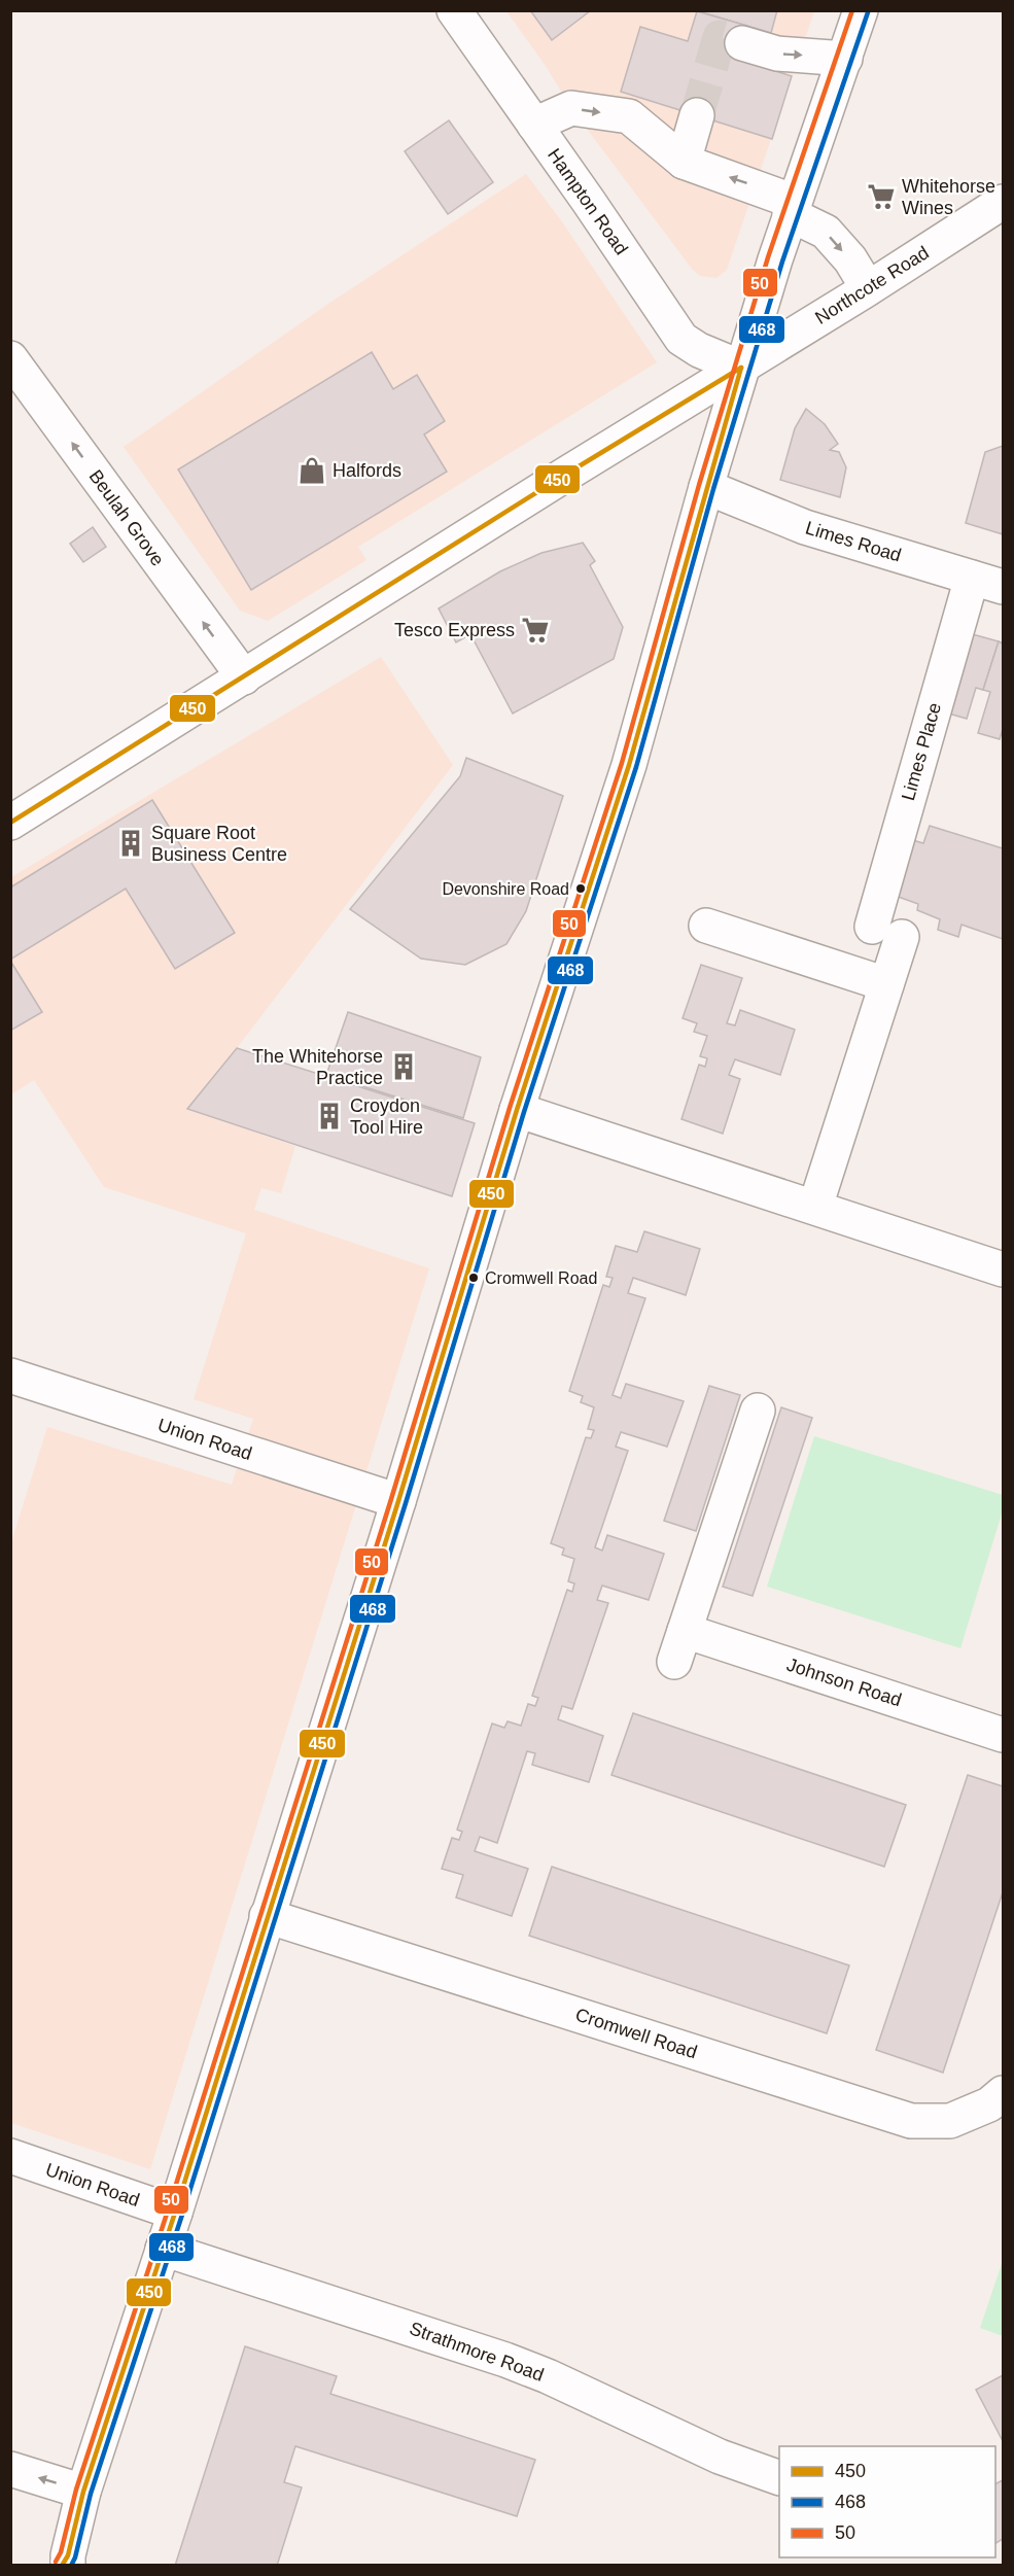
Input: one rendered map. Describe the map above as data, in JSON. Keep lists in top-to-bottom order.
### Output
{
  "streets": {
    "street": [
      "Hampton Road",
      "Northcote Road",
      "Beulah Grove",
      "Limes Road",
      "Limes Place",
      "Union Road",
      "Johnson Road",
      "Cromwell Road",
      "Strathmore Road"
    ]
  },
  "crossings": [
    ["Hampton Road", "Northcote Road"],
    ["Northcote Road", "Beulah Grove"],
    ["Limes Road", "Limes Place"]
  ],
  "one_way": ["Beulah Grove"],
  "places": {
    "supermarket": ["Whitehorse Wines", "Tesco Express"],
    "shop": ["Halfords"],
    "building": ["Square Root Business Centre", "The Whitehorse Practice", "Croydon Tool Hire"],
    "other": ["Devonshire Road", "Cromwell Road"]
  },
  "lines": ["transit line 50", "transit line 468", "transit line 450"],
  "legend": ["450", "468", "50"]
}
